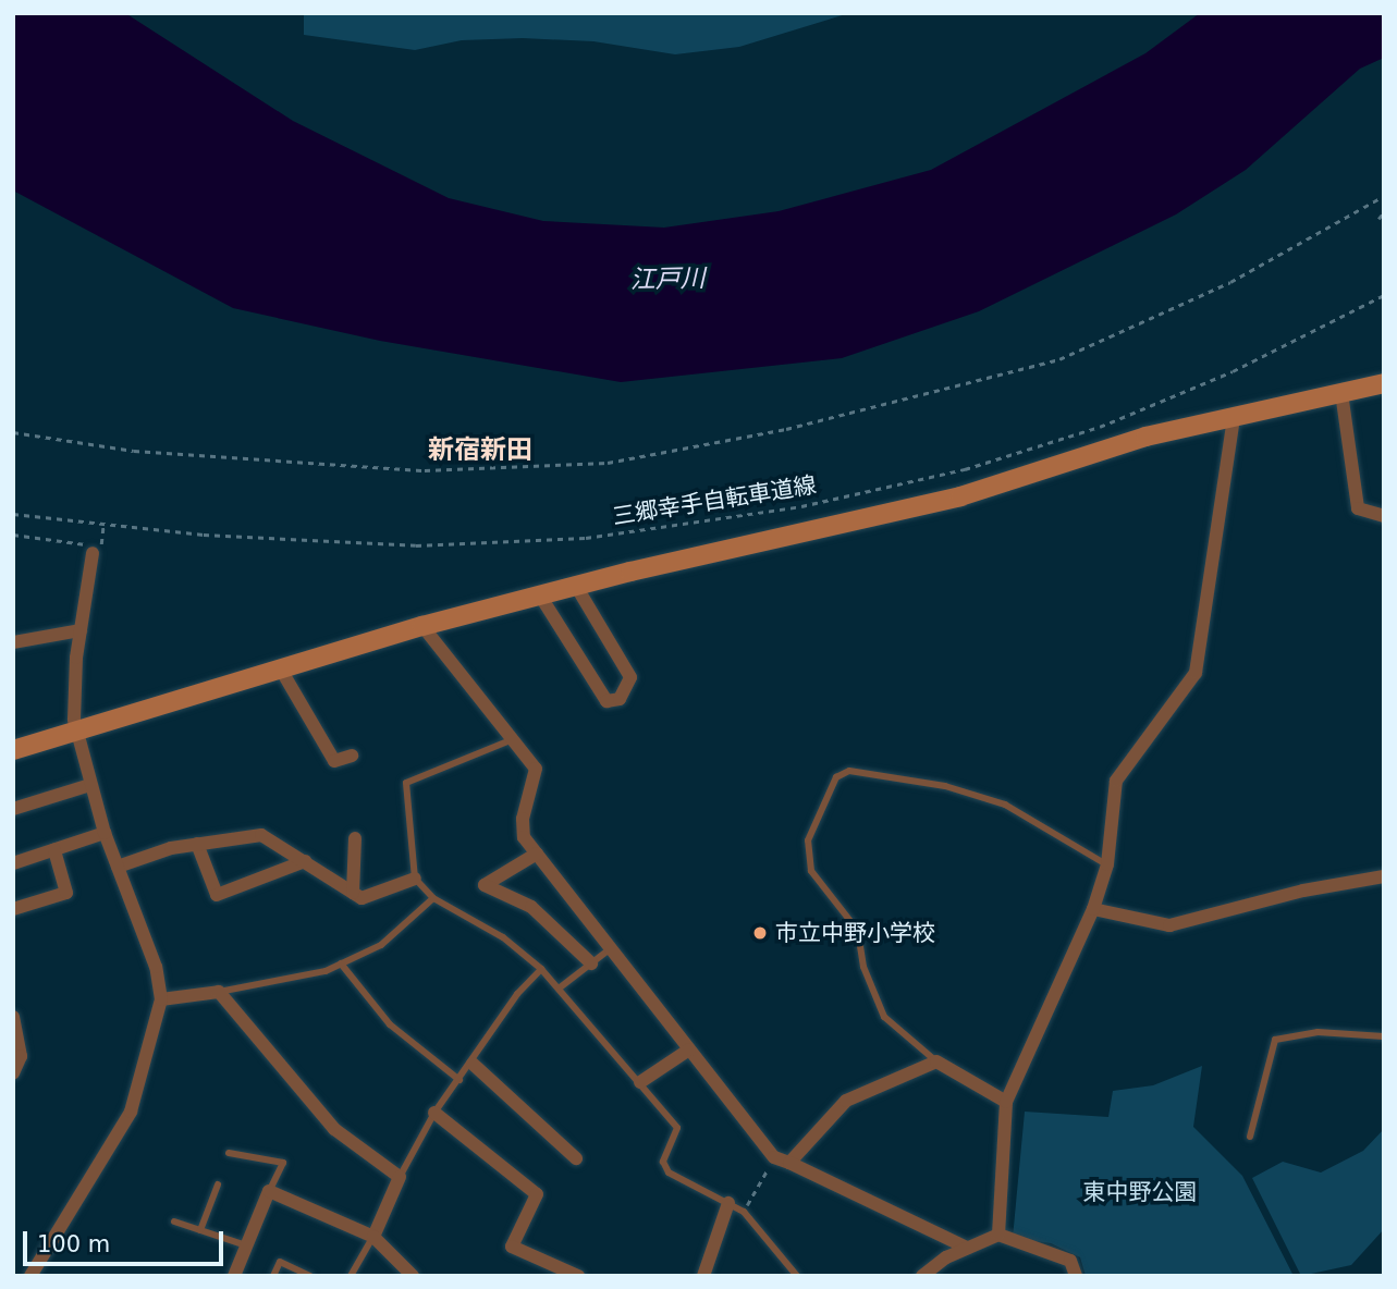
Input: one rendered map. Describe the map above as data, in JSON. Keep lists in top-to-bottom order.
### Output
{
  "streets": {
    "path": ["三郷幸手自転車道線"]
  },
  "districts": ["新宿新田"],
  "water": ["江戸川"],
  "parks": ["東中野公園"],
  "places": ["市立中野小学校"],
  "scale_bar": "100 m"
}
